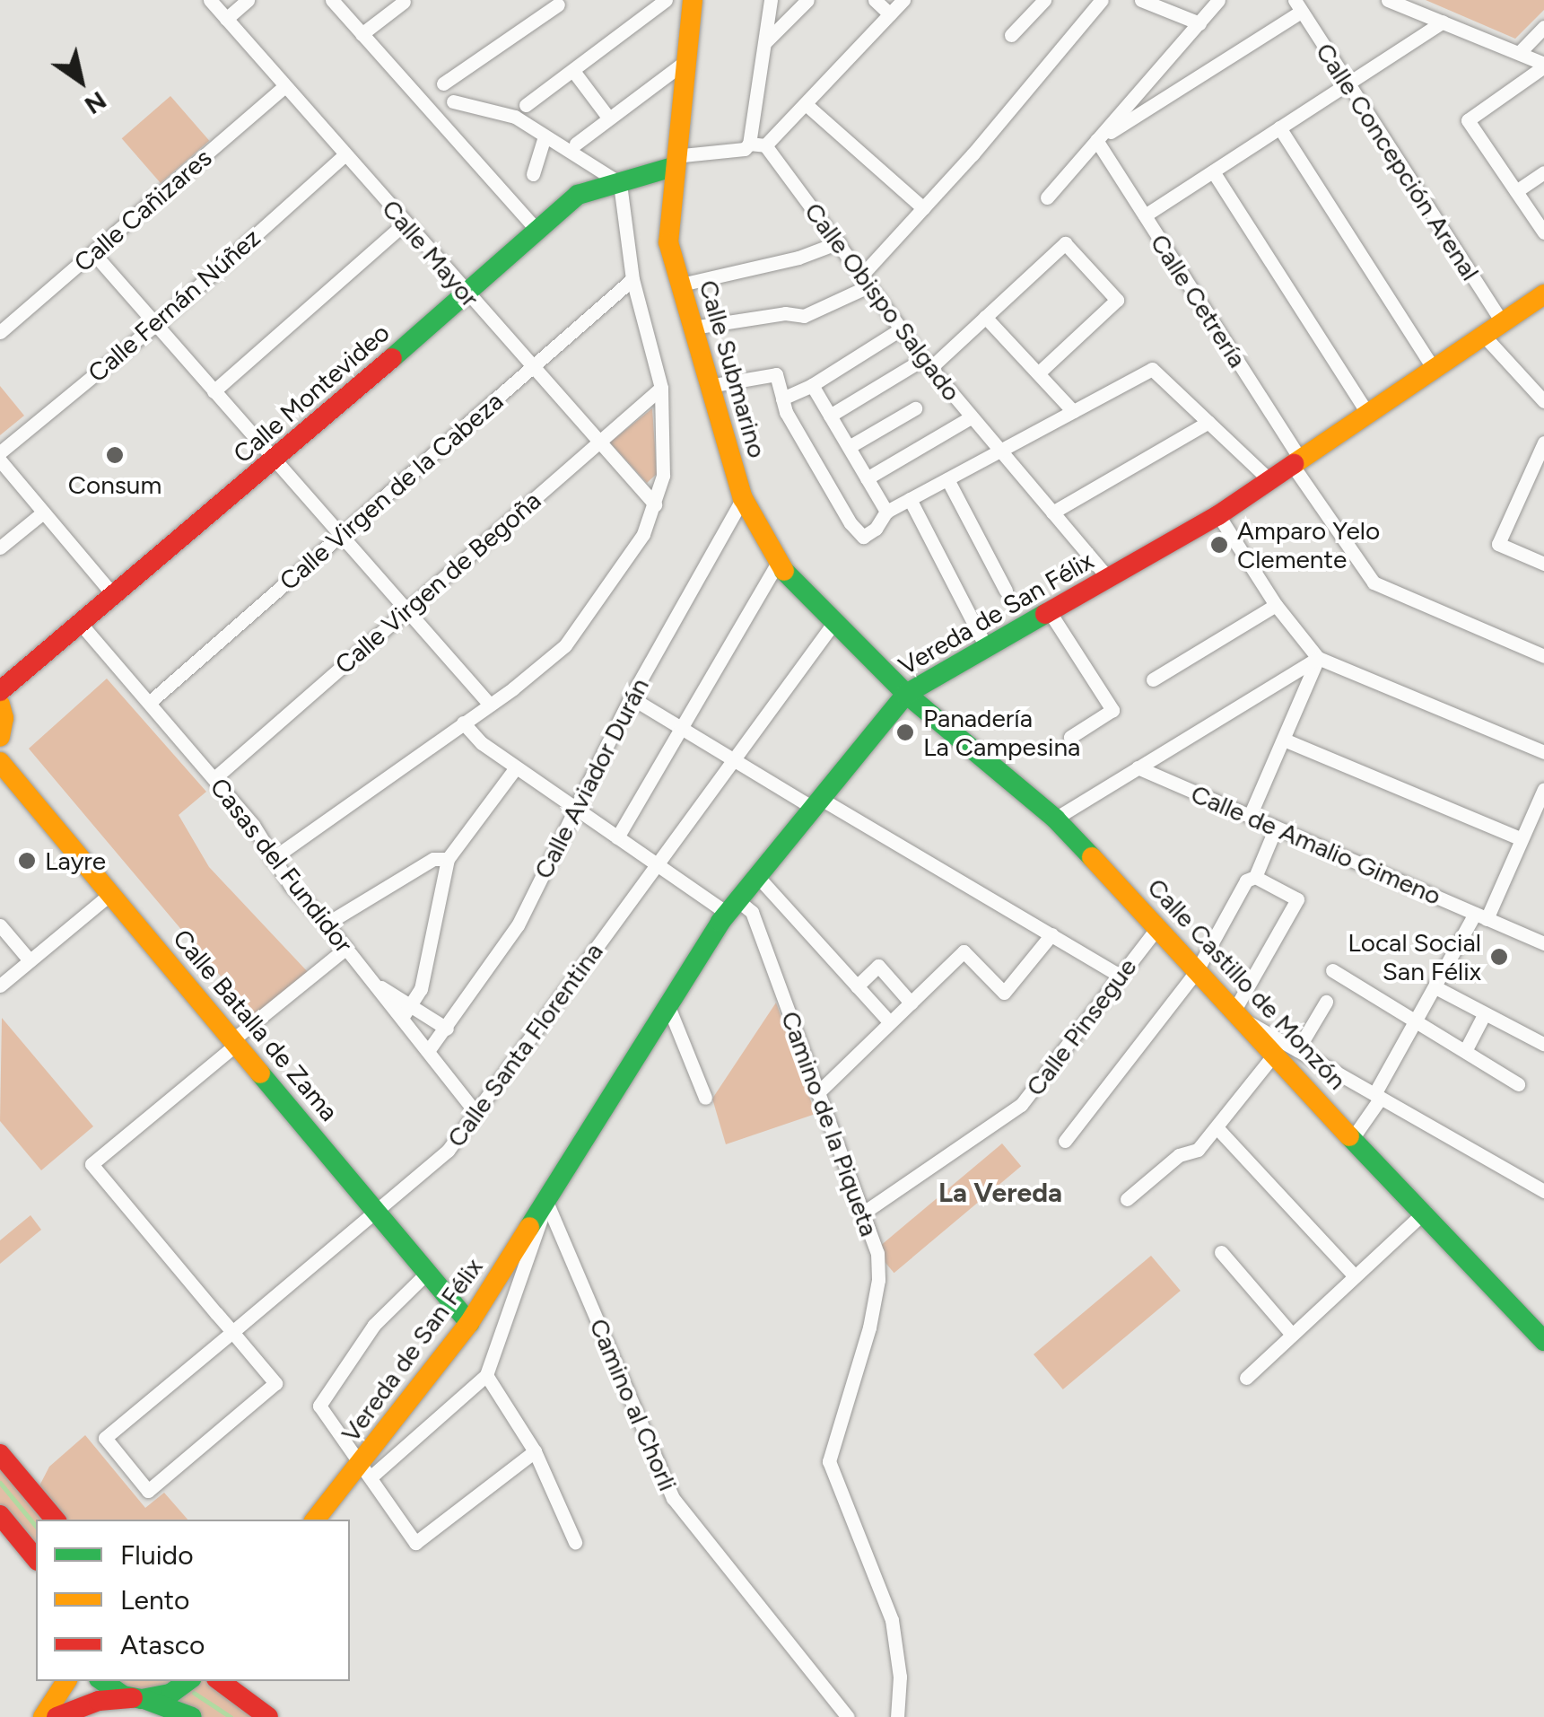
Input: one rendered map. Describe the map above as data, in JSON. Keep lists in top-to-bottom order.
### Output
{
  "streets": {
    "main road": [
      "Calle Submarino",
      "Calle Montevideo",
      "Vereda de San Félix",
      "Calle Castillo de Monzón",
      "Calle Batalla de Zama"
    ],
    "street": [
      "Calle Concepción Arenal",
      "Calle Cañizares",
      "Calle Mayor",
      "Calle Cetrería",
      "Calle Obispo Salgado",
      "Calle Fernán Núñez",
      "Calle Virgen de la Cabeza",
      "Calle Virgen de Begoña",
      "Calle Aviador Durán",
      "Calle de Amalio Gimeno",
      "Casas del Fundidor",
      "Calle Pinsegue",
      "Calle Santa Florentina",
      "Camino de la Piqueta",
      "Camino al Chorli"
    ]
  },
  "crossings": [
    ["Calle Concepción Arenal", "Vereda de San Félix"],
    ["Calle Cañizares", "Calle Mayor"],
    ["Calle Mayor", "Calle Fernán Núñez"],
    ["Calle Mayor", "Calle Montevideo"],
    ["Calle Mayor", "Calle Virgen de la Cabeza"],
    ["Calle Mayor", "Calle Virgen de Begoña"],
    ["Calle Cetrería", "Vereda de San Félix"],
    ["Calle Obispo Salgado", "Vereda de San Félix"],
    ["Calle Submarino", "Calle Montevideo"],
    ["Calle Submarino", "Vereda de San Félix"],
    ["Calle Submarino", "Calle Aviador Durán"],
    ["Calle Submarino", "Calle Castillo de Monzón"],
    ["Calle Submarino", "Calle Santa Florentina"],
    ["Calle Montevideo", "Casas del Fundidor"],
    ["Calle Virgen de la Cabeza", "Casas del Fundidor"],
    ["Calle Virgen de Begoña", "Casas del Fundidor"],
    ["Vereda de San Félix", "Calle Castillo de Monzón"],
    ["Vereda de San Félix", "Calle Batalla de Zama"],
    ["Vereda de San Félix", "Camino de la Piqueta"],
    ["Vereda de San Félix", "Camino al Chorli"],
    ["Calle Aviador Durán", "Casas del Fundidor"],
    ["Casas del Fundidor", "Calle Santa Florentina"],
    ["Calle Castillo de Monzón", "Calle Pinsegue"],
    ["Calle Batalla de Zama", "Calle Santa Florentina"],
    ["Calle Pinsegue", "Camino de la Piqueta"]
  ],
  "districts": ["La Vereda"],
  "places": [
    "Consum",
    "Amparo Yelo Clemente",
    "Panadería La Campesina",
    "Layre",
    "Local Social San Félix"
  ],
  "legend": ["Fluido", "Lento", "Atasco"],
  "north": "bottom right"
}
